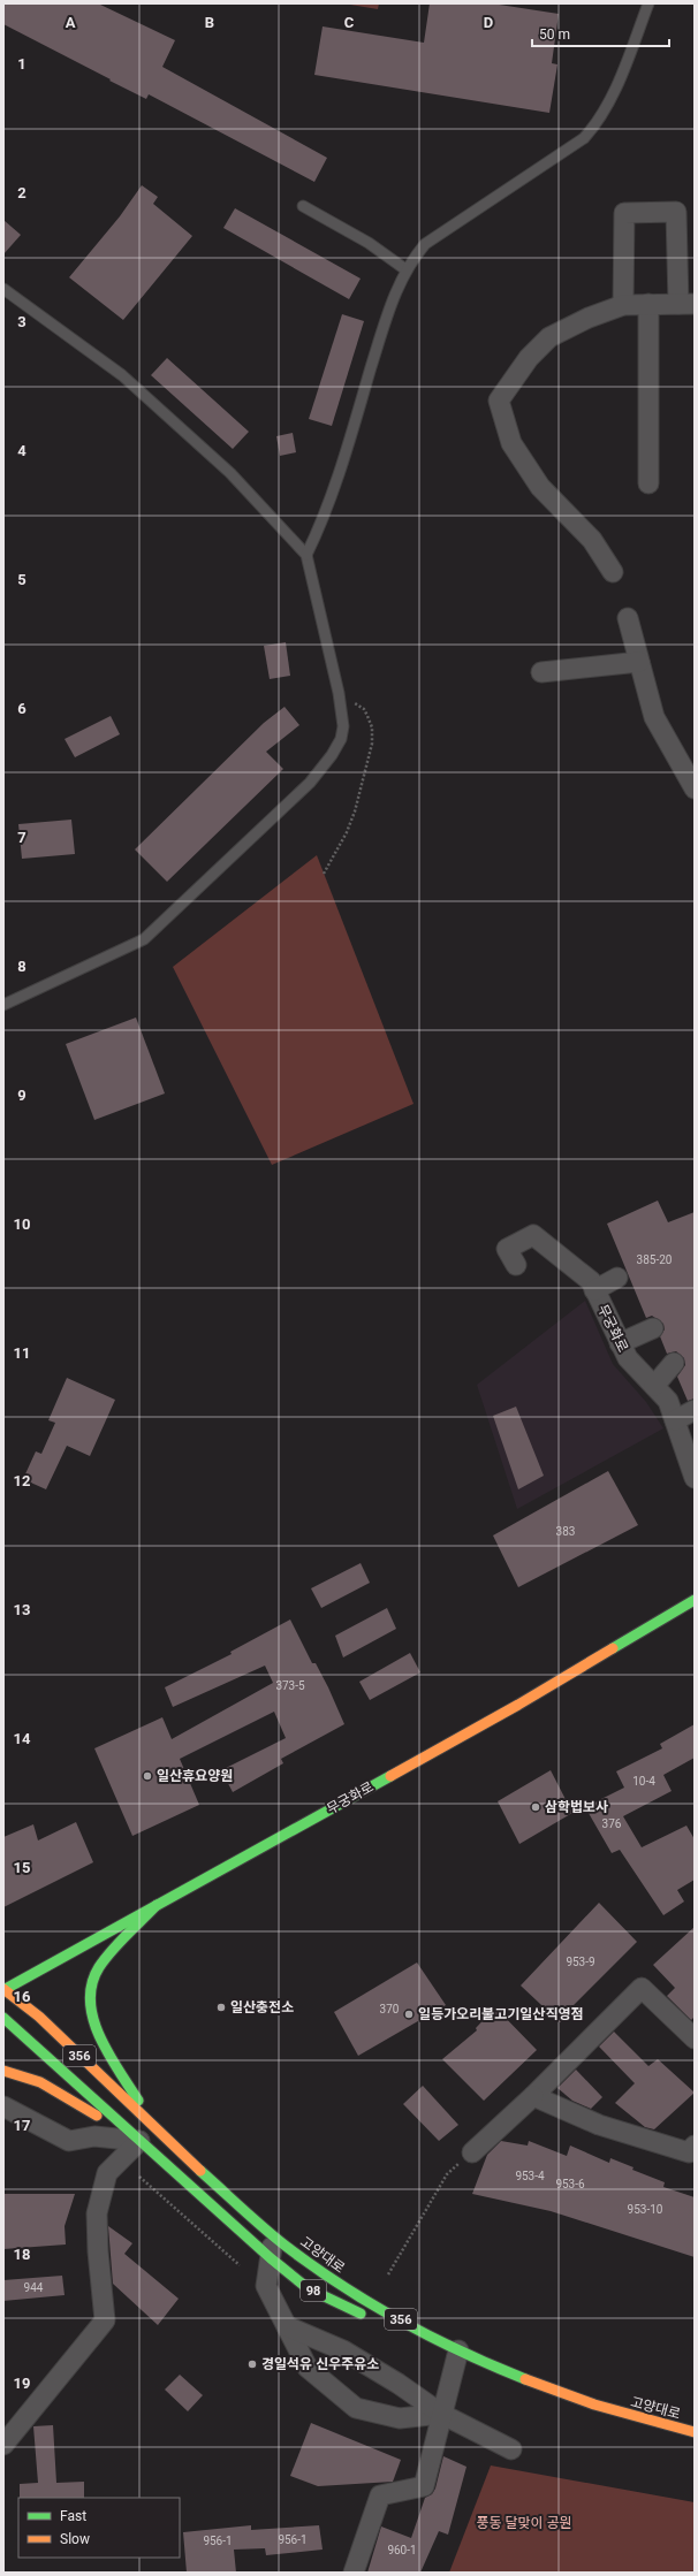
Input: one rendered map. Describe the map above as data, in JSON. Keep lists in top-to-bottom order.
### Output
{
  "streets": {
    "main road": [
      "무궁화로",
      "356",
      "고양대로",
      "98"
    ]
  },
  "crossings": [
    ["무궁화로", "고양대로"]
  ],
  "parks": ["풍동 달맞이 공원"],
  "places": [
    "일산휴요양원",
    "삼학법보사",
    "일산충전소",
    "일등가오리불고기일산직영점",
    "경일석유 신우주유소"
  ],
  "house_numbers": [
    "385-20",
    "383",
    "373-5",
    "10-4",
    "376",
    "953-9",
    "370",
    "953-4",
    "953-6",
    "953-10",
    "944",
    "956-1",
    "956-1",
    "960-1"
  ],
  "legend": ["Fast", "Slow"],
  "scale_bar": "50 m",
  "grid": {
    "columns": [
      "A",
      "B",
      "C",
      "D"
    ],
    "rows": [
      "1",
      "2",
      "3",
      "4",
      "5",
      "6",
      "7",
      "8",
      "9",
      "10",
      "11",
      "12",
      "13",
      "14",
      "15",
      "16",
      "17",
      "18",
      "19"
    ]
  }
}
